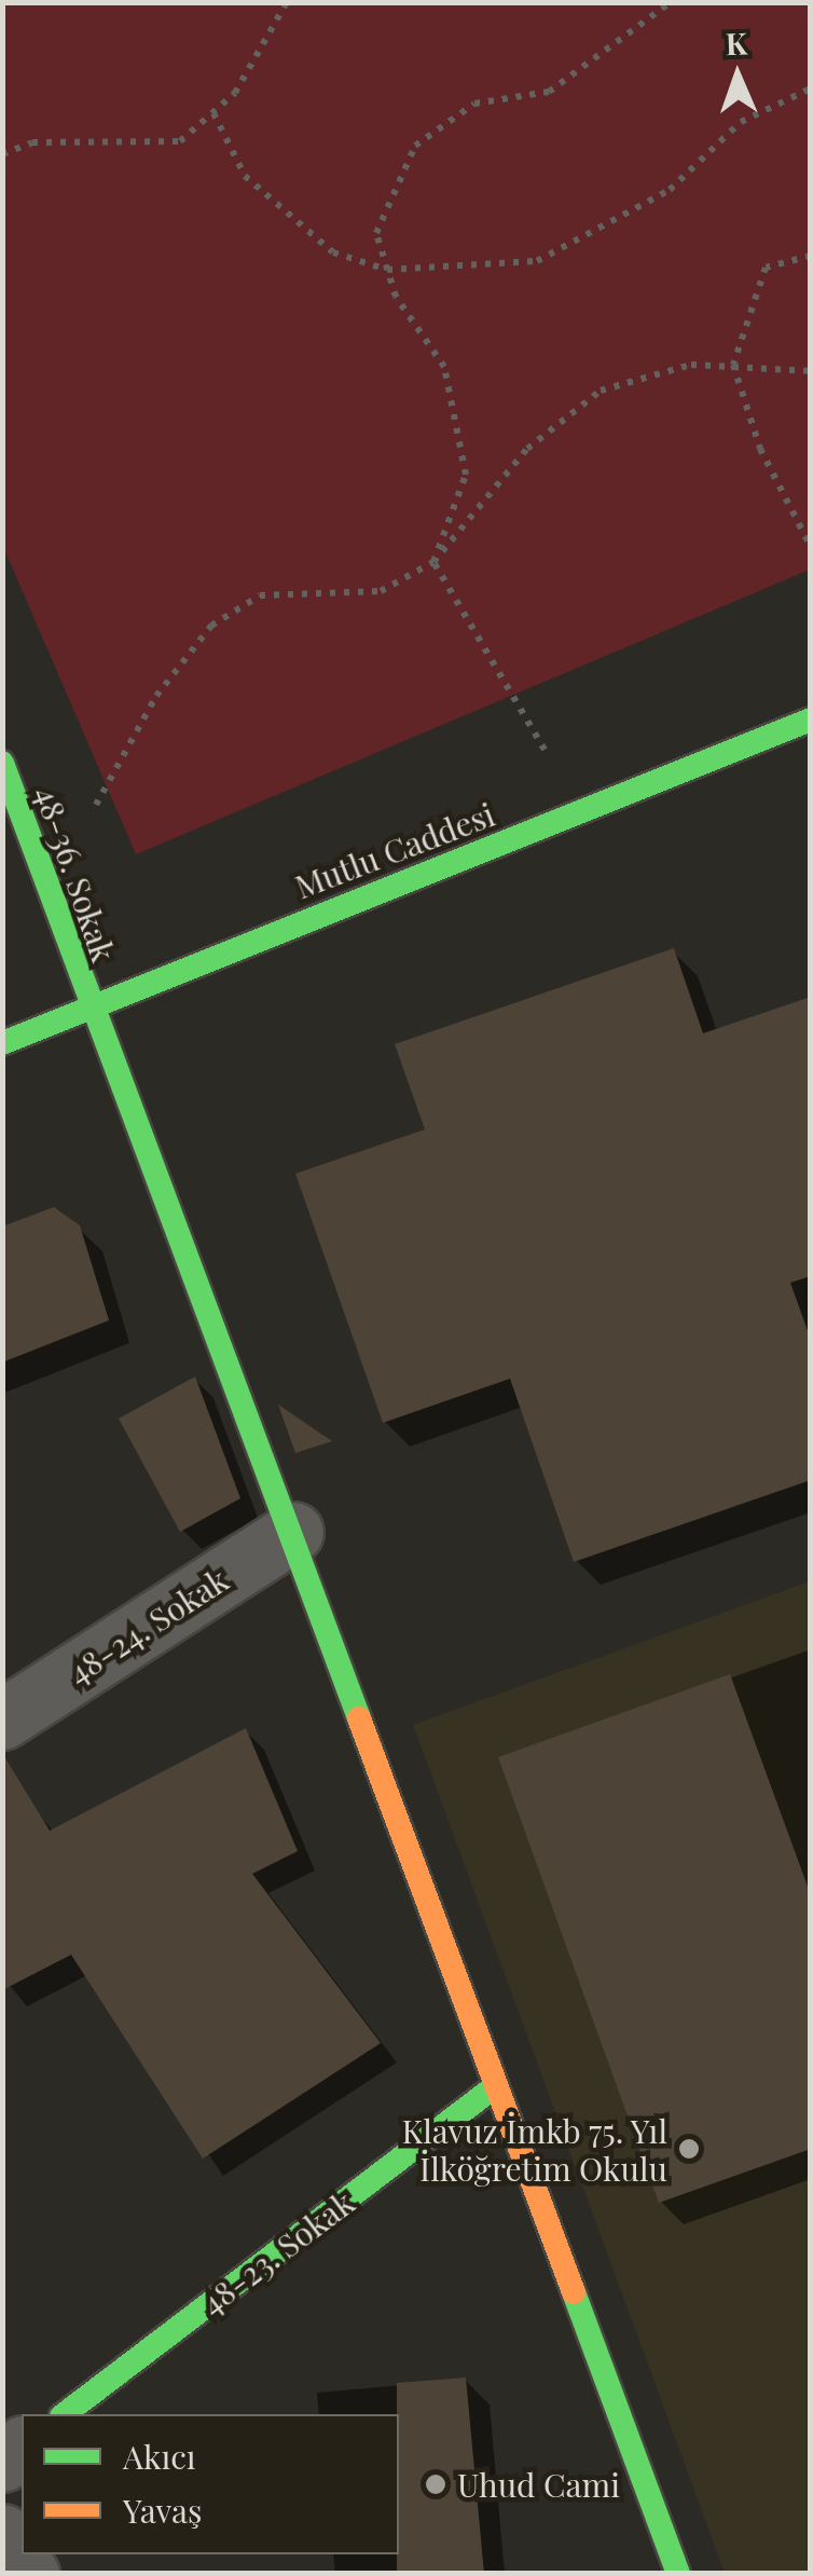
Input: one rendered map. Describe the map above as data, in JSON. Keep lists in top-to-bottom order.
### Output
{
  "streets": {
    "street": [
      "Mutlu Caddesi",
      "48-36. Sokak",
      "48-24. Sokak",
      "48-23. Sokak"
    ]
  },
  "crossings": [
    ["Mutlu Caddesi", "48-36. Sokak"],
    ["48-36. Sokak", "48-24. Sokak"],
    ["48-36. Sokak", "48-23. Sokak"]
  ],
  "places": ["Klavuz İmkb 75. Yıl İlköğretim Okulu", "Uhud Cami"],
  "legend": ["Akıcı", "Yavaş"],
  "north": "top"
}
